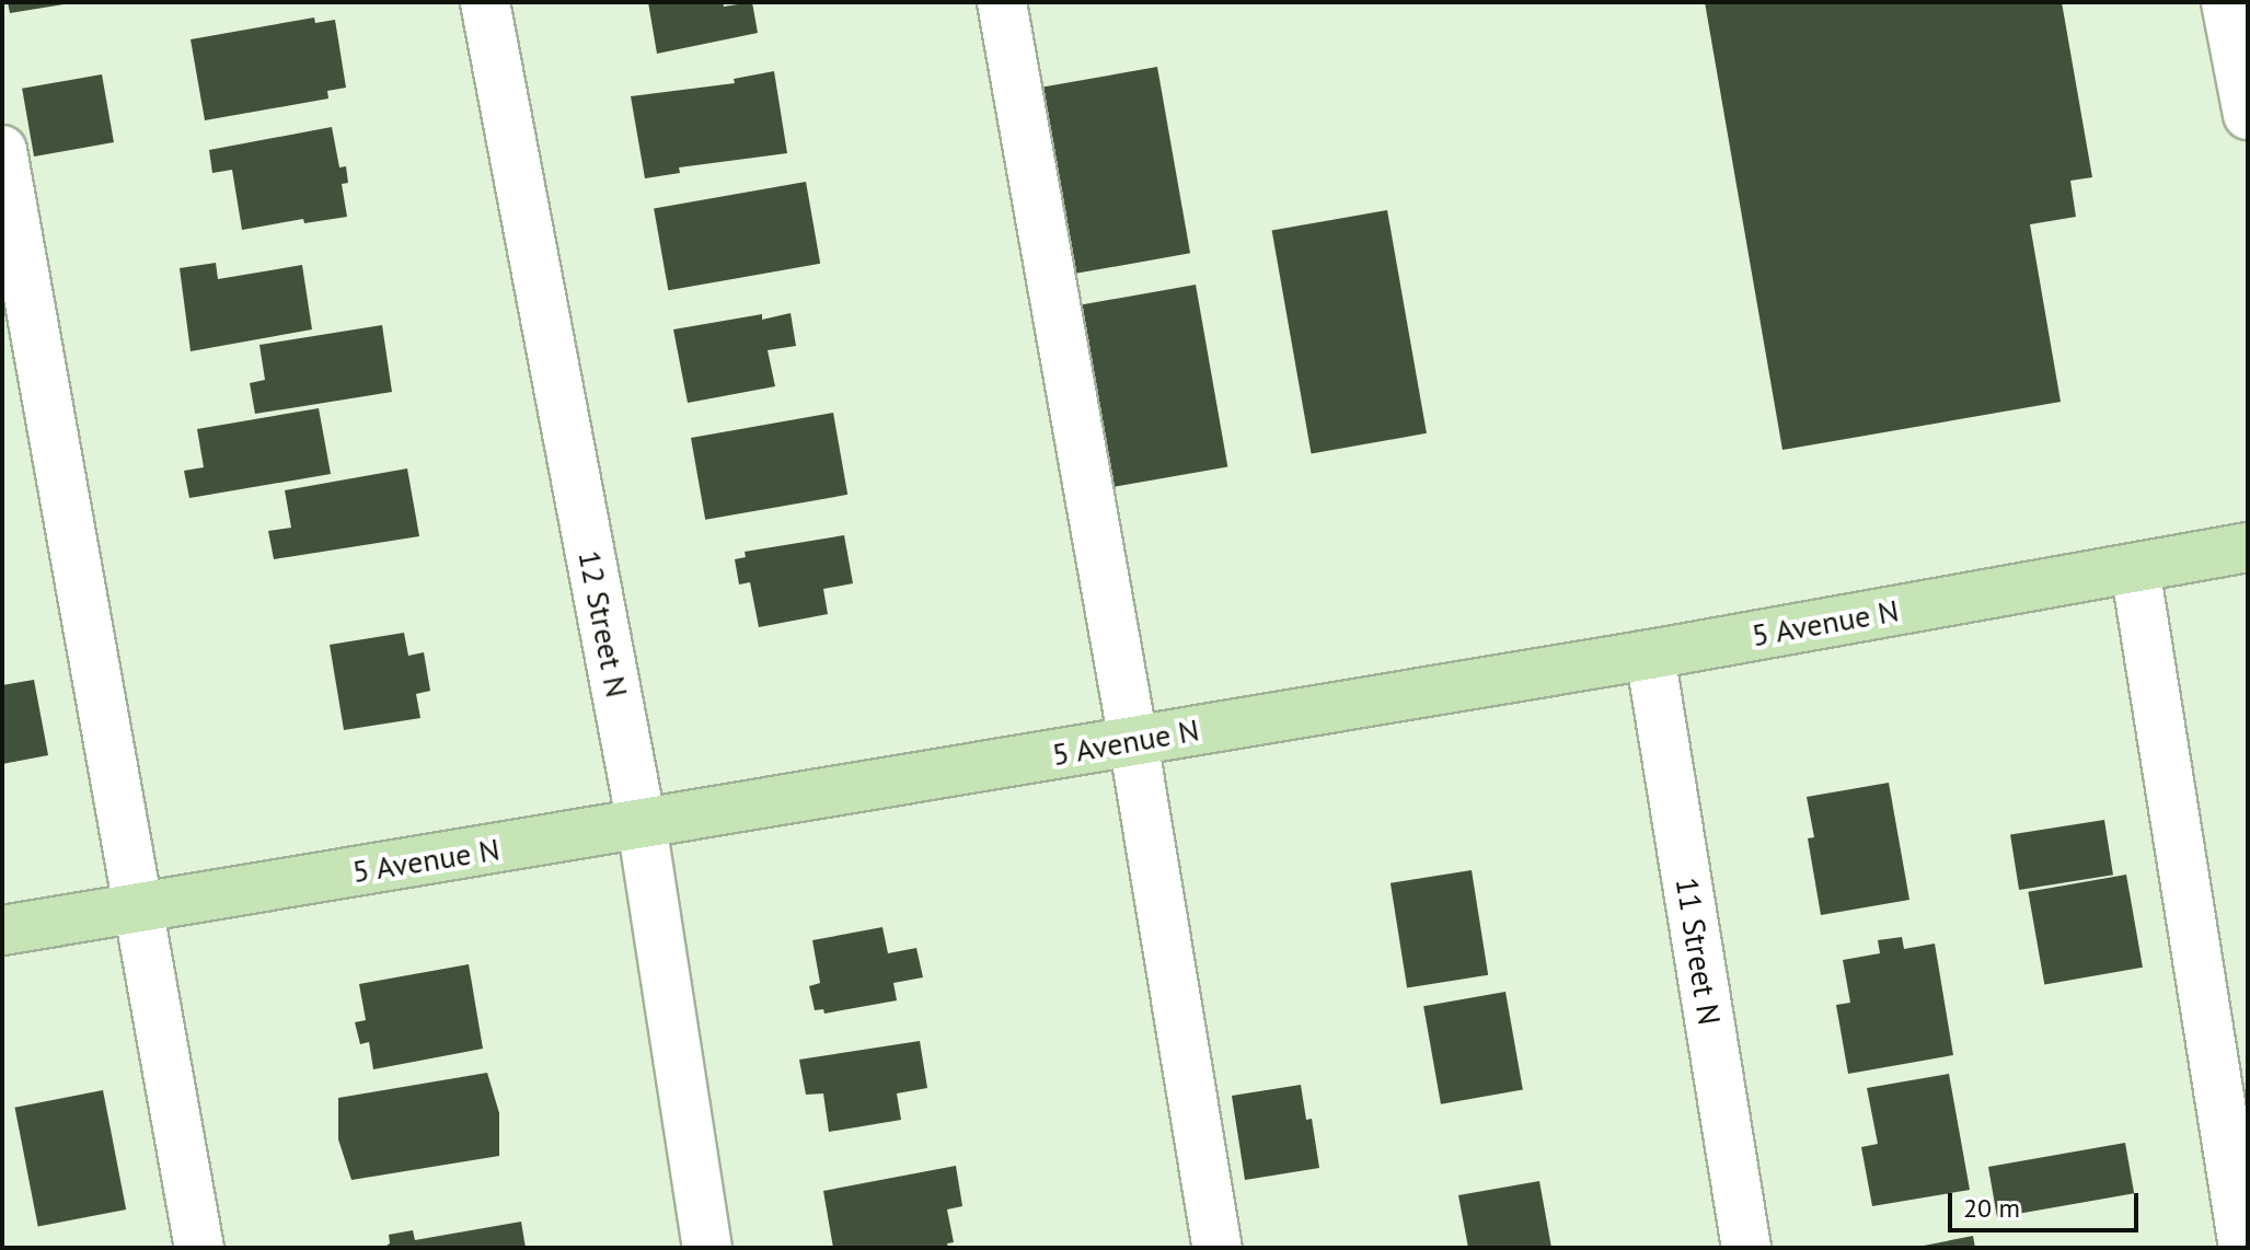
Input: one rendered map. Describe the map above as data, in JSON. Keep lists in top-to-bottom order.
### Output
{
  "streets": {
    "main road": ["5 Avenue N"],
    "street": ["12 Street N", "11 Street N"]
  },
  "crossings": [
    ["5 Avenue N", "12 Street N"],
    ["5 Avenue N", "11 Street N"]
  ],
  "scale_bar": "20 m"
}
